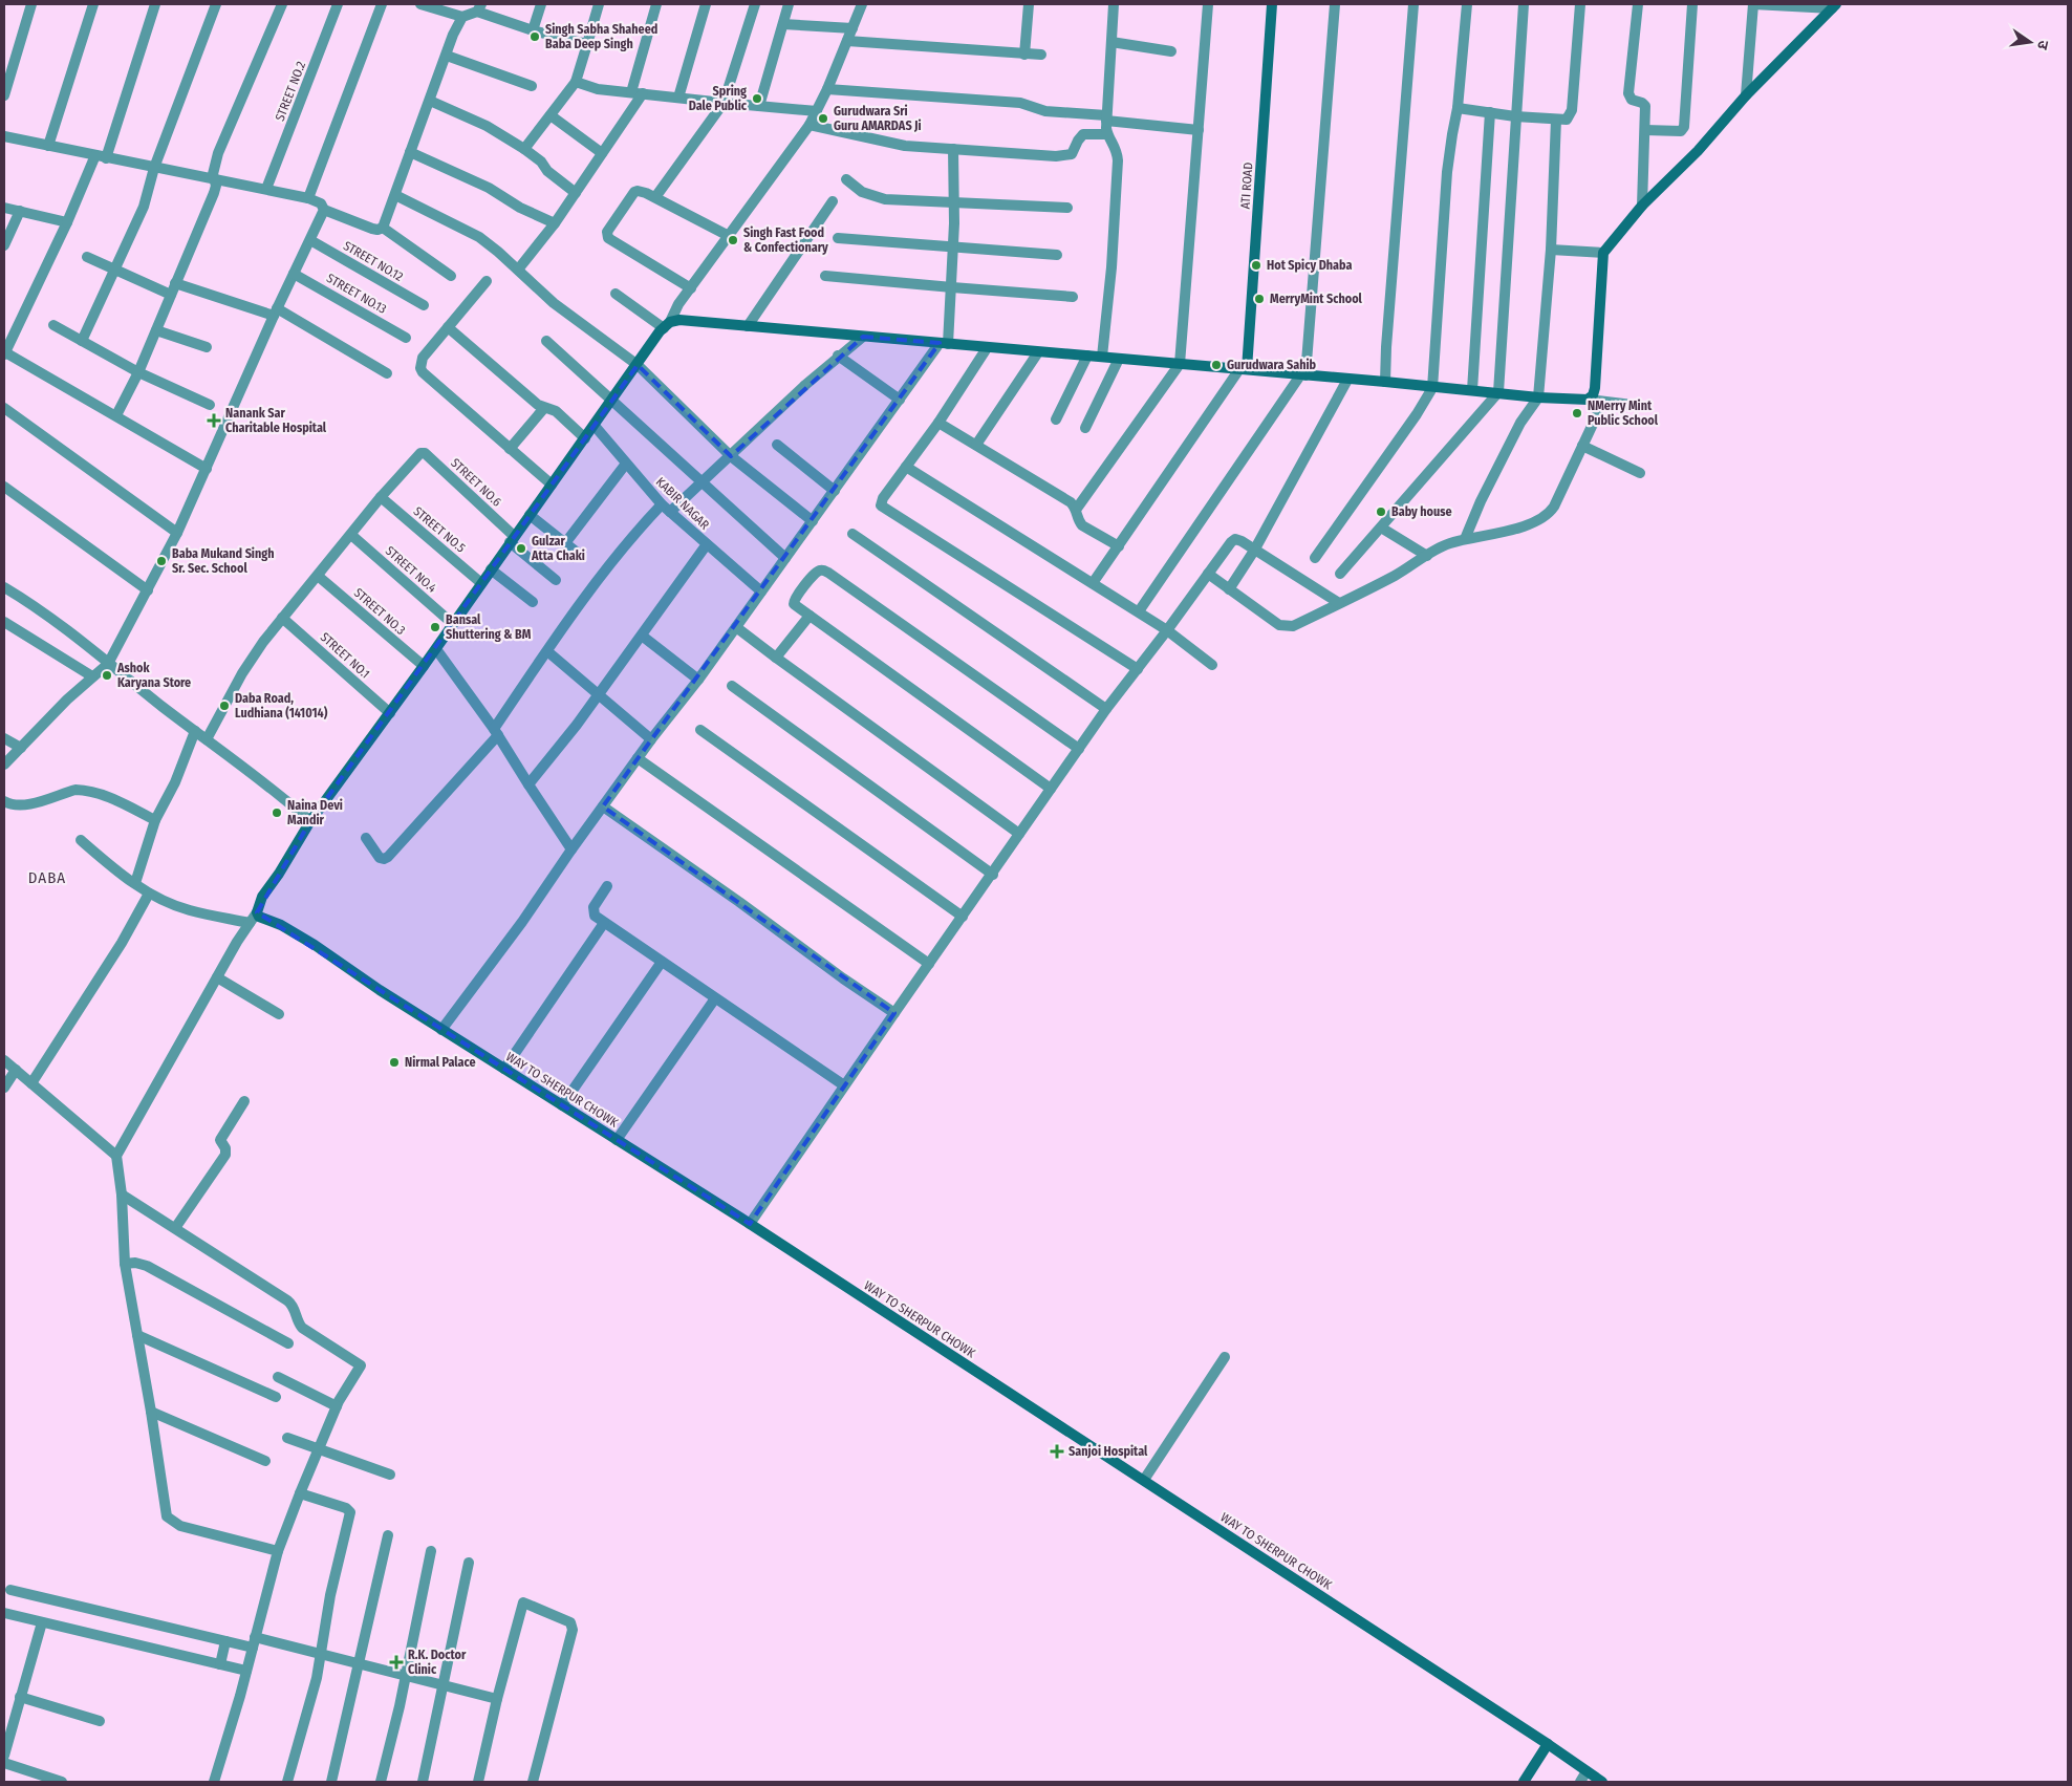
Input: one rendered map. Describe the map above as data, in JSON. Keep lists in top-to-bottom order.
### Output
{
  "streets": {
    "street": [
      "STREET NO.2",
      "ATI ROAD",
      "STREET NO.12",
      "STREET NO.13",
      "STREET NO.6",
      "KABIR NAGAR",
      "STREET NO.5",
      "STREET NO.4",
      "STREET NO.3",
      "STREET NO.1",
      "WAY TO SHERPUR CHOWK"
    ]
  },
  "crossings": [
    ["STREET NO.6", "STREET NO.5"]
  ],
  "districts": ["DABA"],
  "places": {
    "other": [
      "Singh Sabha Shaheed Baba Deep Singh",
      "Spring Dale Public",
      "Gurudwara Sri Guru AMARDAS Ji",
      "Singh Fast Food & Confectionary",
      "Hot Spicy Dhaba",
      "MerryMint School",
      "Gurudwara Sahib",
      "NMerry Mint Public School",
      "Baby house",
      "Gulzar Atta Chaki",
      "Baba Mukand Singh Sr. Sec. School",
      "Bansal Shuttering & BM",
      "Ashok Karyana Store",
      "Daba Road, Ludhiana (141014)",
      "Naina Devi Mandir",
      "Nirmal Palace"
    ],
    "health": ["Nanank Sar Charitable Hospital", "Sanjoi Hospital", "R.K. Doctor Clinic"]
  },
  "north": "right"
}
